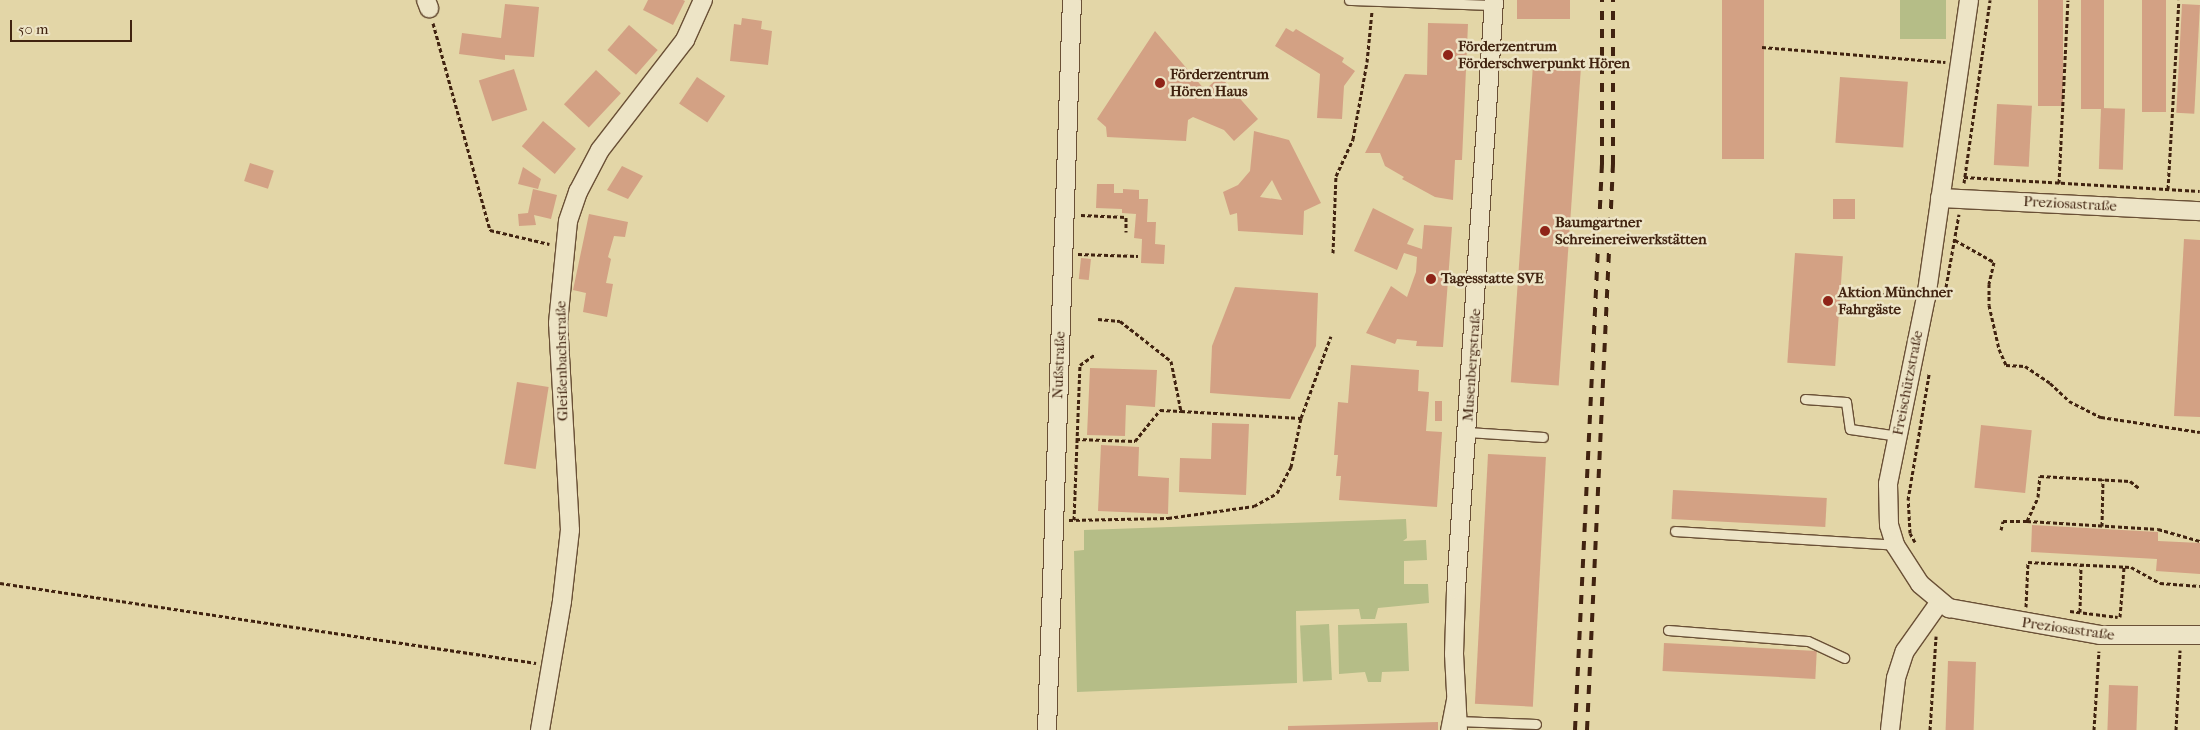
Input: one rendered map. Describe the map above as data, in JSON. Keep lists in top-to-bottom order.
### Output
{
  "streets": {
    "street": [
      "Preziosastraße",
      "Gleißenbachstraße",
      "Nußstraße",
      "Musenbergstraße",
      "Freischützstraße"
    ]
  },
  "crossings": [
    ["Preziosastraße", "Freischützstraße"]
  ],
  "places": [
    "Förderzentrum Förderschwerpunkt Hören",
    "Förderzentrum Hören Haus",
    "Baumgartner Schreinereiwerkstätten",
    "Tagesstatte SVE",
    "Aktion Münchner Fahrgäste"
  ],
  "scale_bar": "50 m"
}
